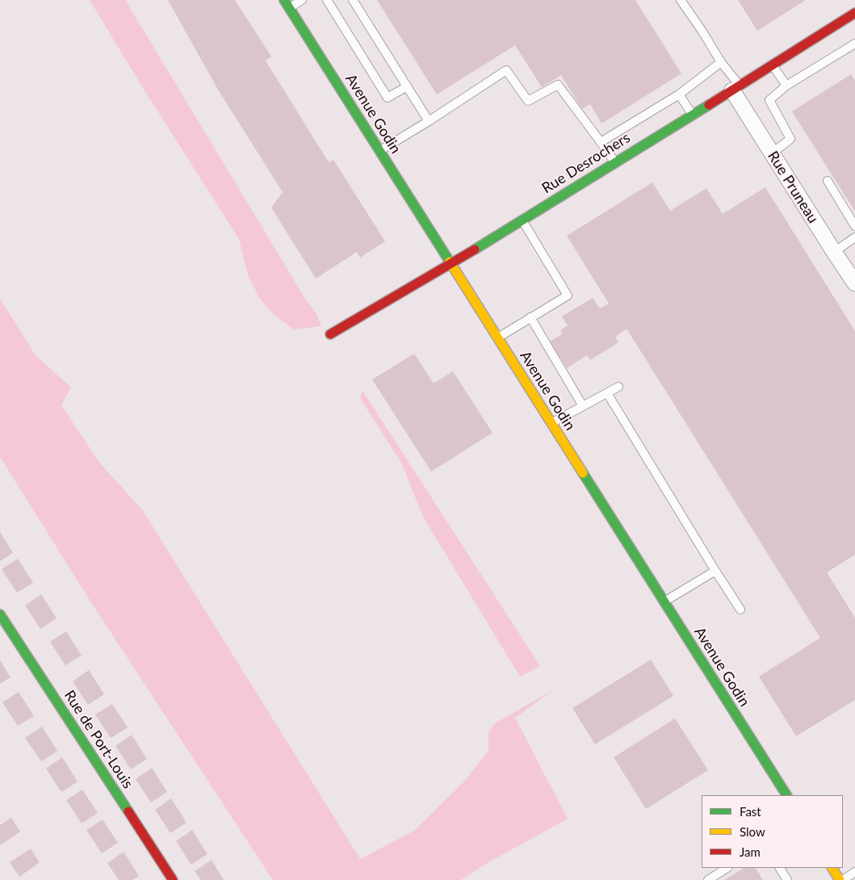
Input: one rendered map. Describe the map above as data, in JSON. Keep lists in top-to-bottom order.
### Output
{
  "streets": {
    "street": [
      "Avenue Godin",
      "Rue Desrochers",
      "Rue Pruneau",
      "Rue de Port-Louis"
    ]
  },
  "crossings": [
    ["Avenue Godin", "Rue Desrochers"],
    ["Rue Desrochers", "Rue Pruneau"]
  ],
  "legend": ["Fast", "Slow", "Jam"]
}
